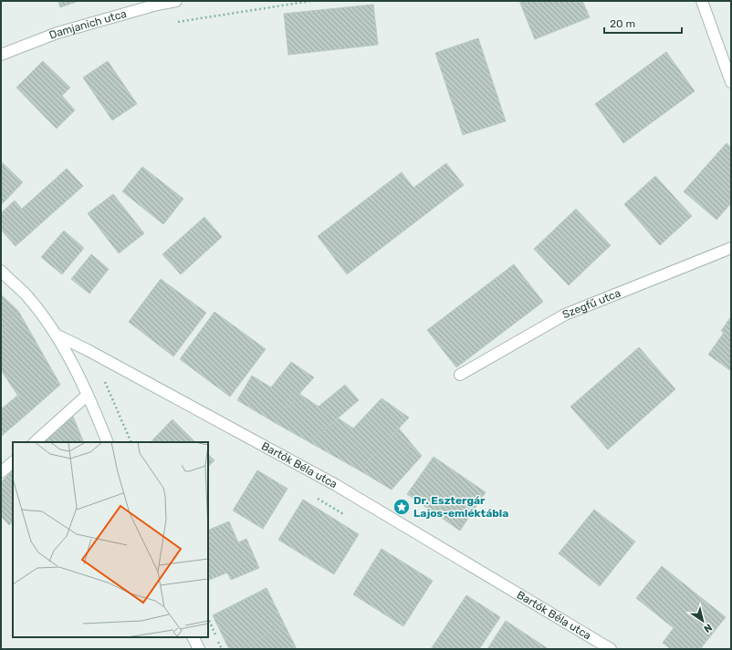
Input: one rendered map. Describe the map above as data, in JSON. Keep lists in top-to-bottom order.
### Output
{
  "streets": {
    "street": ["Damjanich utca", "Szegfű utca", "Bartók Béla utca"]
  },
  "places": {
    "place": ["Dr. Esztergár Lajos-emléktábla"]
  },
  "scale_bar": "20 m",
  "north": "bottom right"
}
